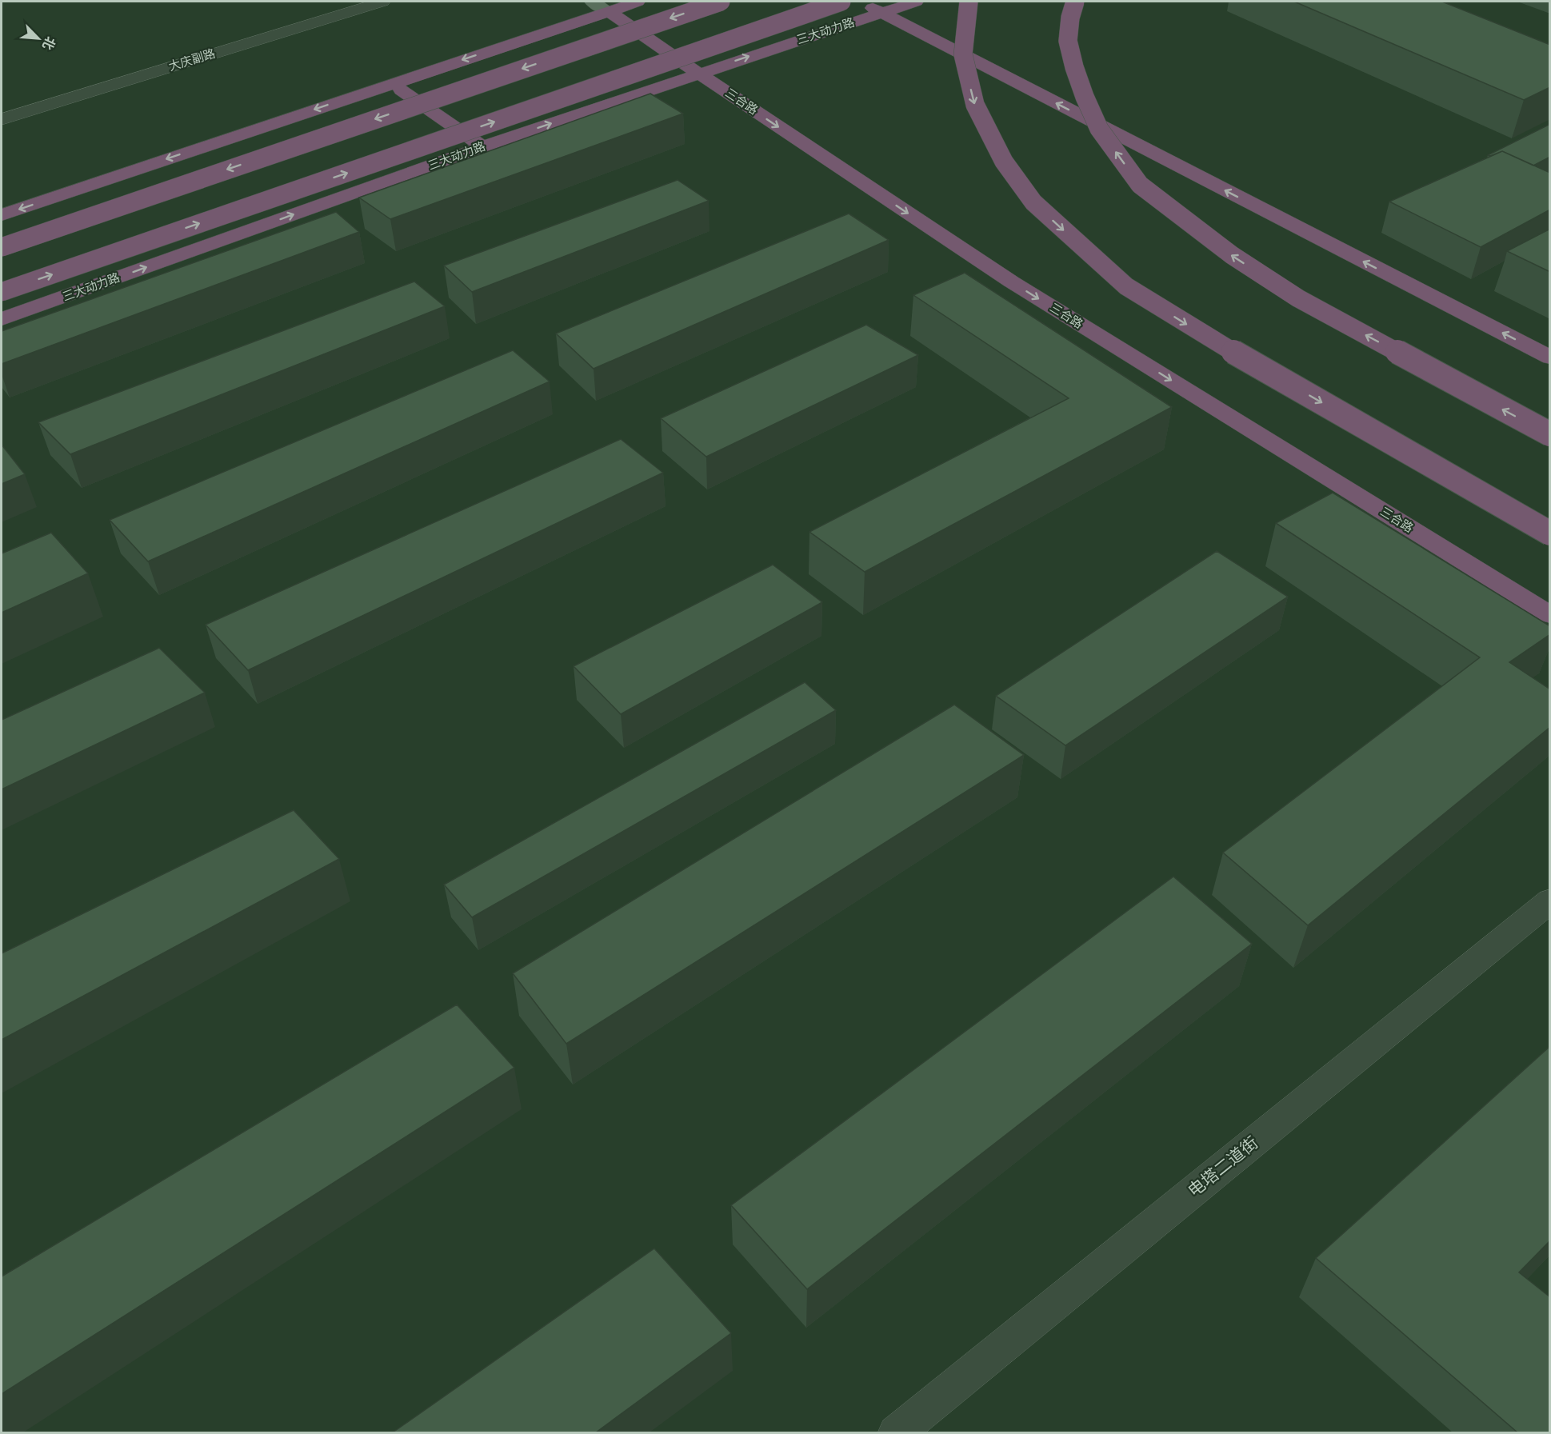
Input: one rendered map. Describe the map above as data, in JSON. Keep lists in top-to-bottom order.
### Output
{
  "streets": {
    "highway": ["三大动力路", "三合路"],
    "street": ["大庆副路", "电塔二道街"]
  },
  "crossings": [
    ["三大动力路", "三合路"]
  ],
  "north": "bottom right"
}
